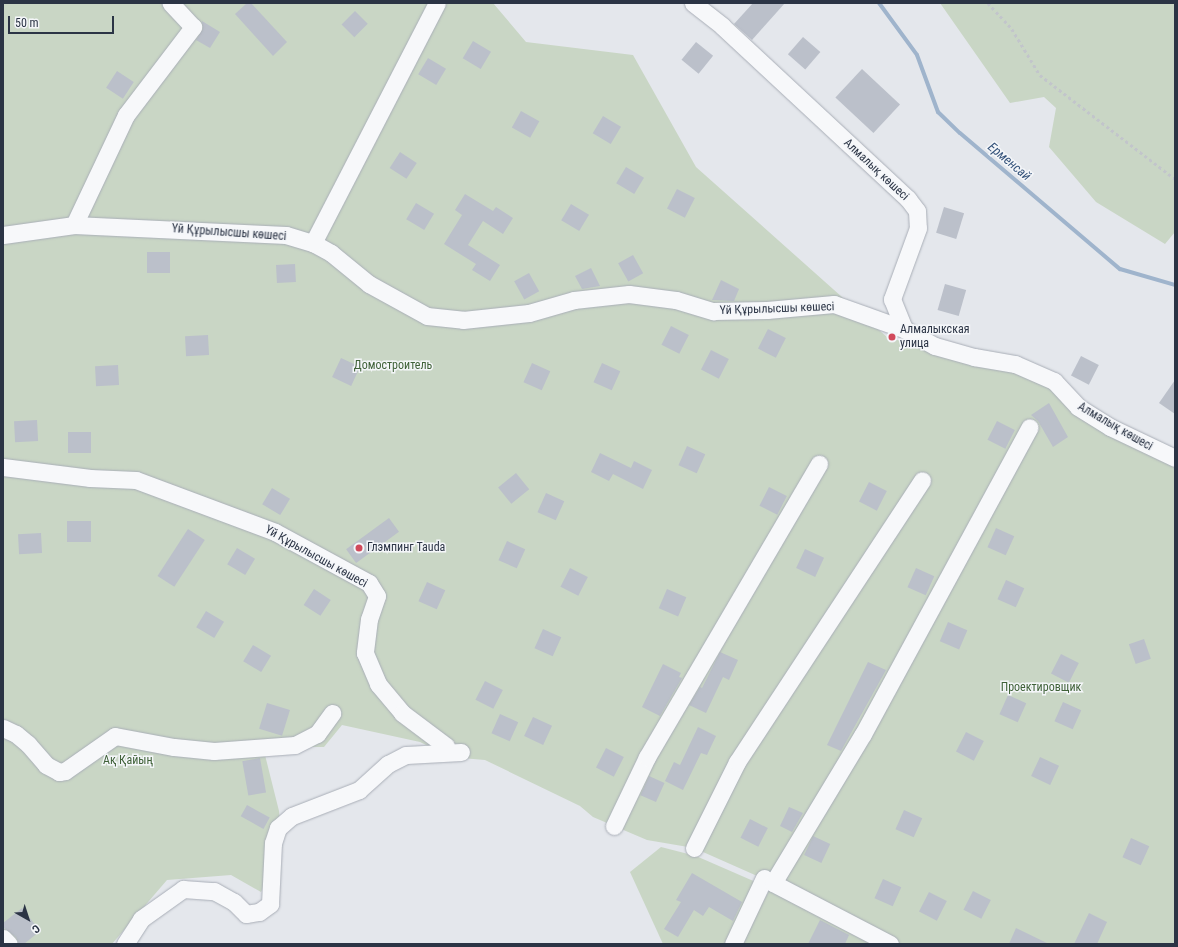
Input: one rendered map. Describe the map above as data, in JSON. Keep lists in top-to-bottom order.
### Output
{
  "streets": {
    "street": ["Алмалық көшесі", "Үй Құрылысшы көшесі"]
  },
  "crossings": [
    ["Алмалық көшесі", "Үй Құрылысшы көшесі"]
  ],
  "water": ["Ерменсай"],
  "parks": ["Домостроитель", "Проектировщик", "Ақ Қайың"],
  "places": ["Алмалыкская улица", "Глэмпинг Tauda"],
  "scale_bar": "50 m",
  "north": "bottom right"
}
